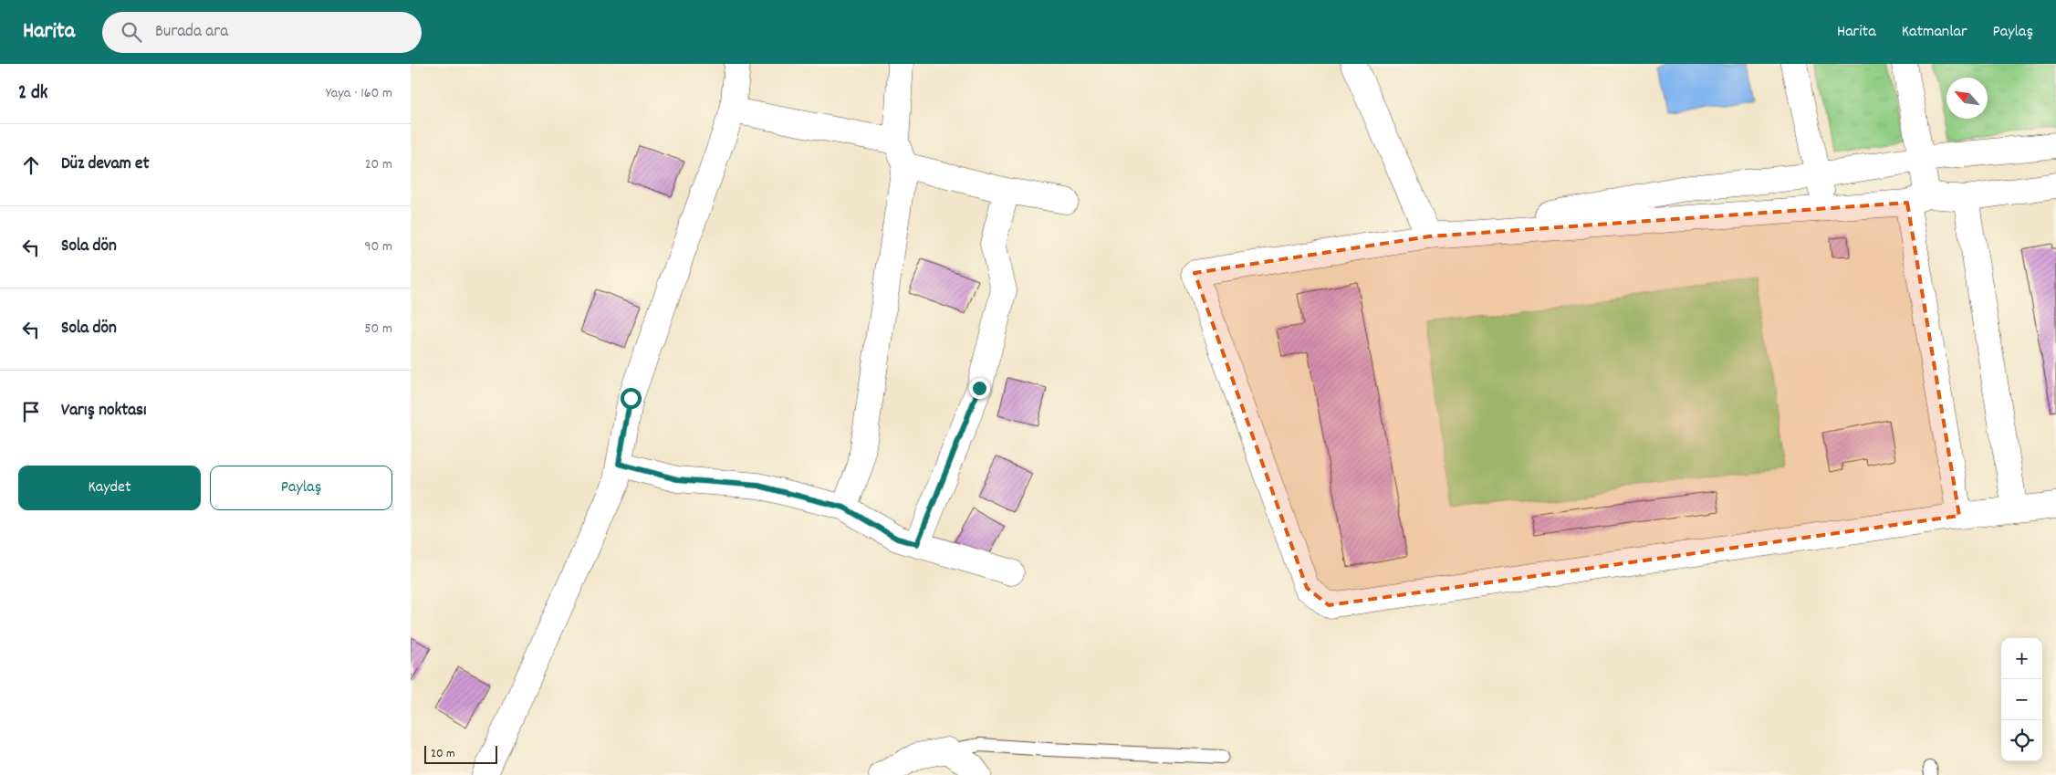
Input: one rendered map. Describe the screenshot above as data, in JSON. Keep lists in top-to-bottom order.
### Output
{
  "scale_bar": "20 m",
  "north": "top left",
  "page": {
    "header": "Harita",
    "search": "Burada ara",
    "nav": ["Harita", "Katmanlar", "Paylaş"],
    "heading": ["2 dk", "Yaya · 160 m"],
    "list": [
      ["Düz devam et", "20 m"],
      ["Sola dön", "90 m"],
      ["Sola dön", "50 m"],
      "Varış noktası"
    ],
    "buttons": ["Kaydet", "Paylaş"],
    "map_buttons": ["+", "−"],
    "scale": "20 m"
  }
}
